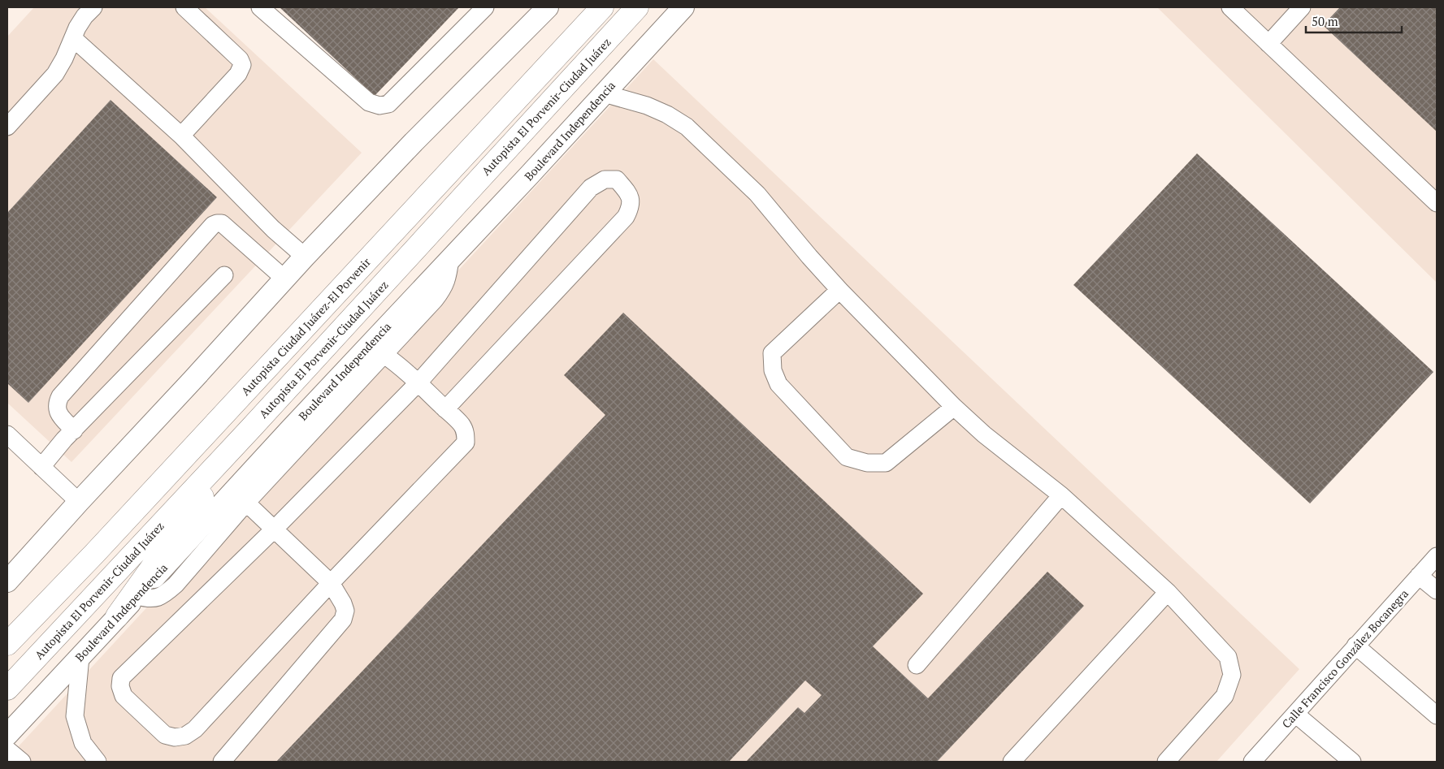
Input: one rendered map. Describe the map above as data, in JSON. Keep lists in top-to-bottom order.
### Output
{
  "streets": {
    "highway": ["Autopista El Porvenir-Ciudad Juárez", "Autopista Ciudad Juárez-El Porvenir"],
    "main road": ["Boulevard Independencia"],
    "street": ["Calle Francisco González Bocanegra"]
  },
  "scale_bar": "50 m"
}
